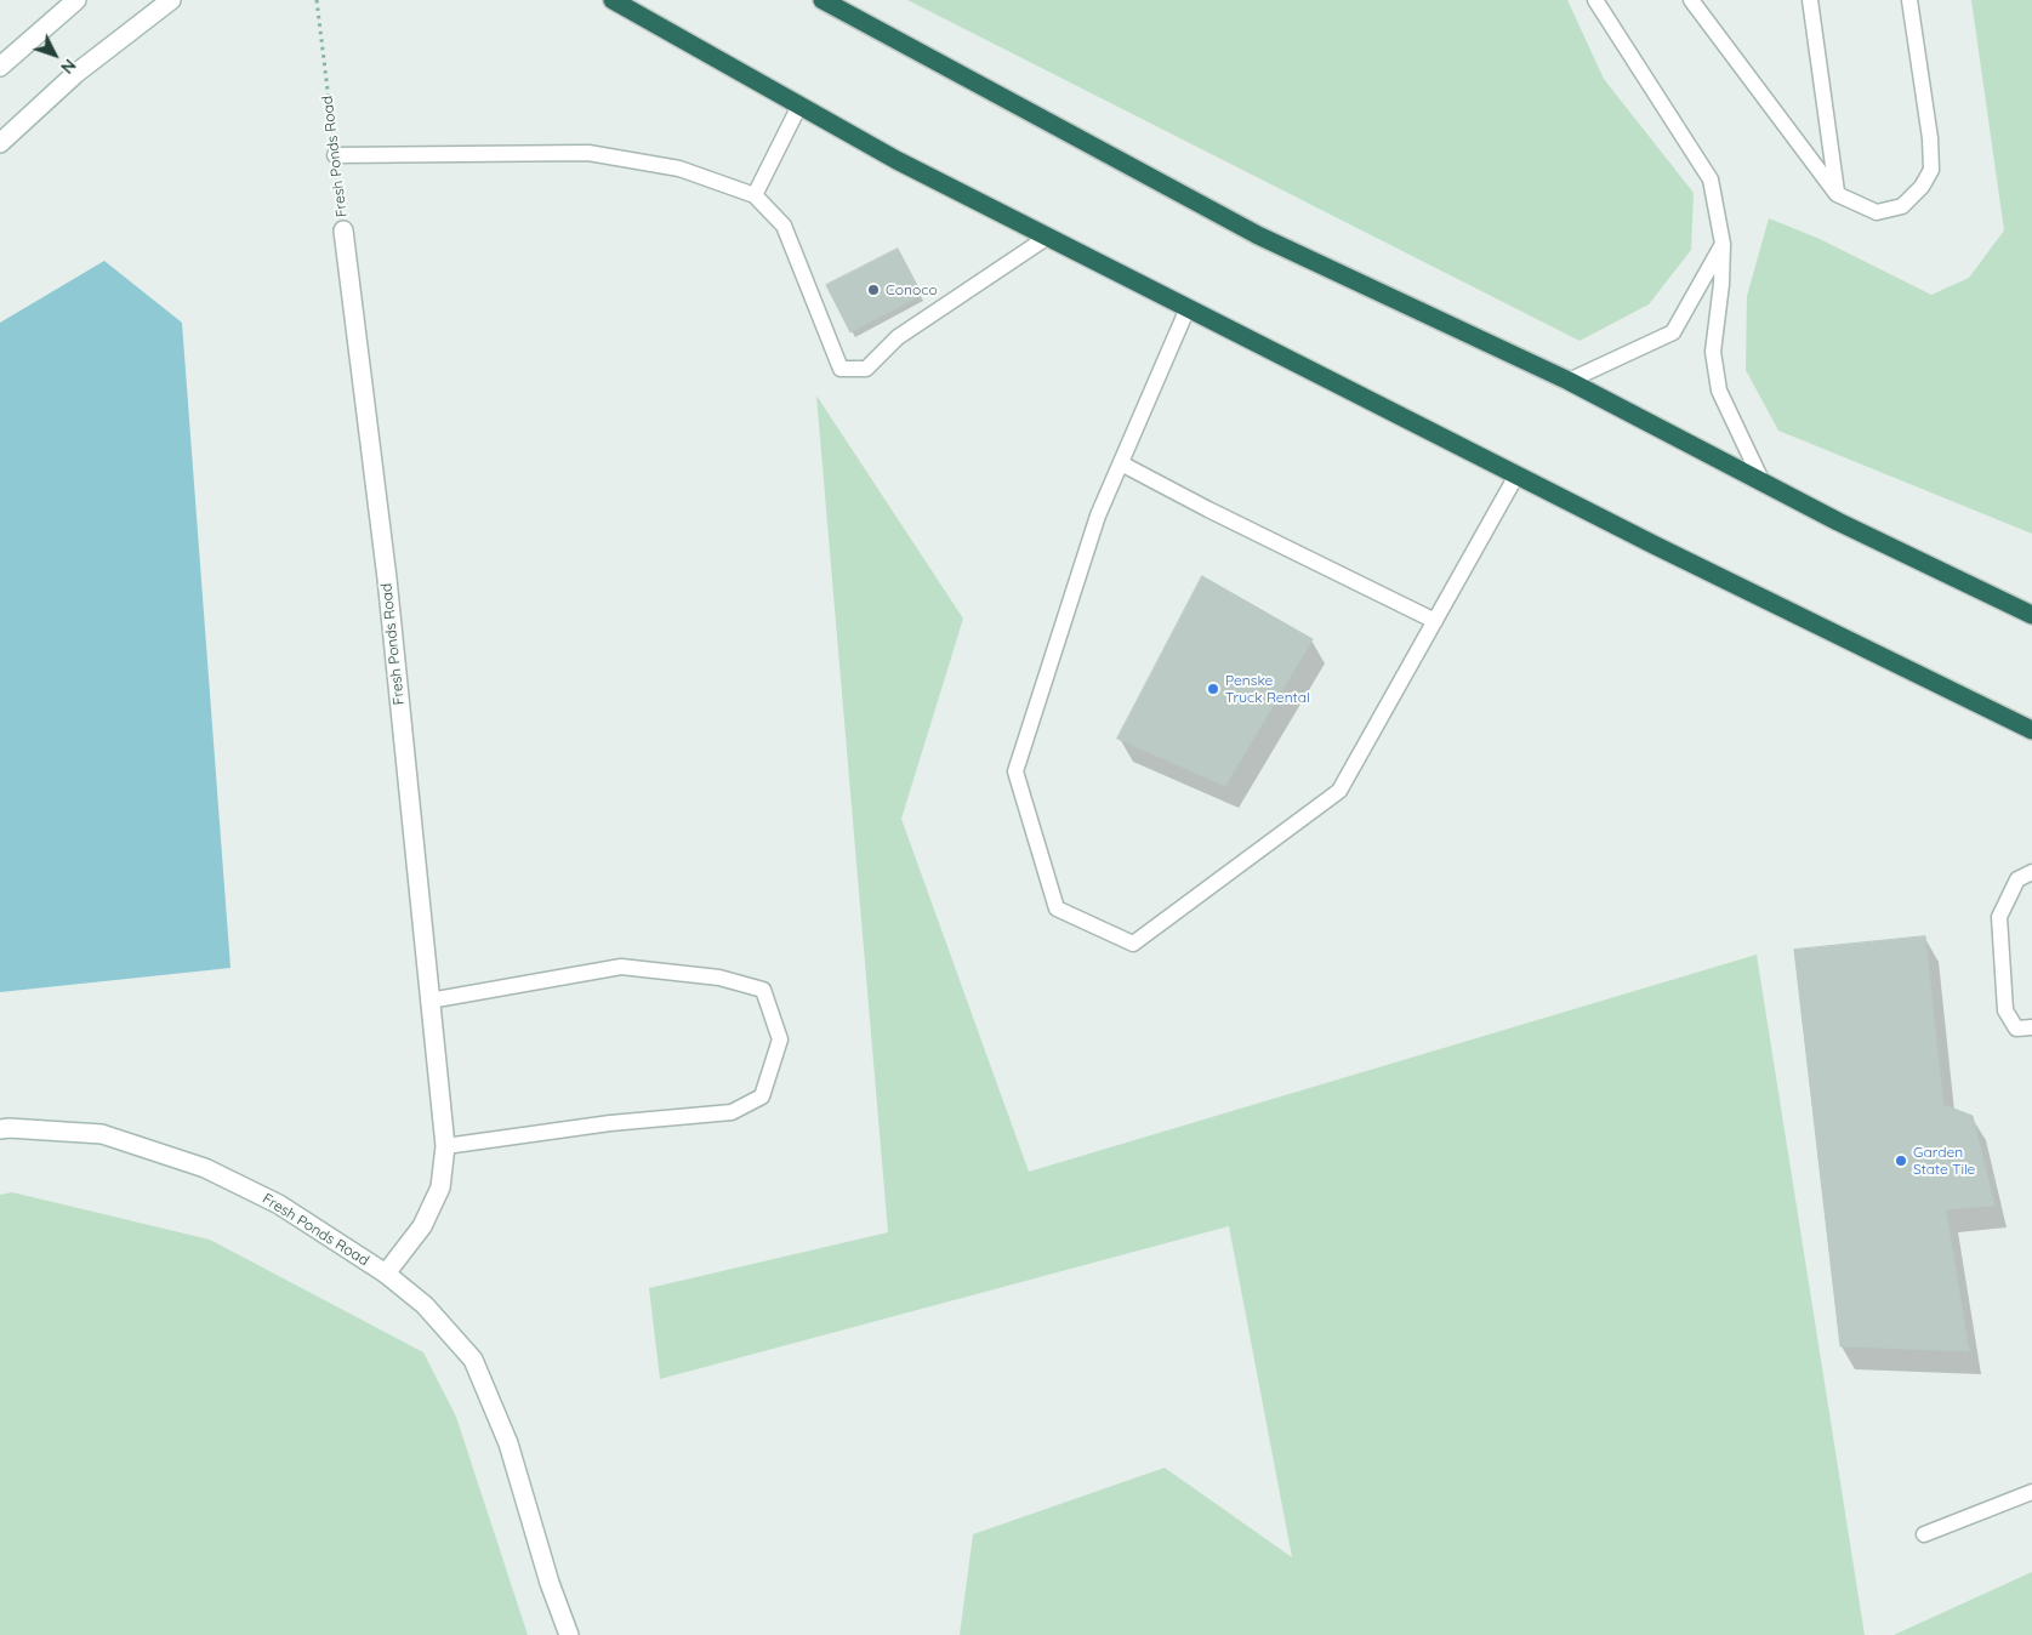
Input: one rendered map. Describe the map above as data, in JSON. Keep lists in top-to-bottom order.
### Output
{
  "streets": {
    "street": ["Fresh Ponds Road"]
  },
  "places": ["Conoco", "Penske Truck Rental", "Garden State Tile"],
  "north": "bottom right"
}
